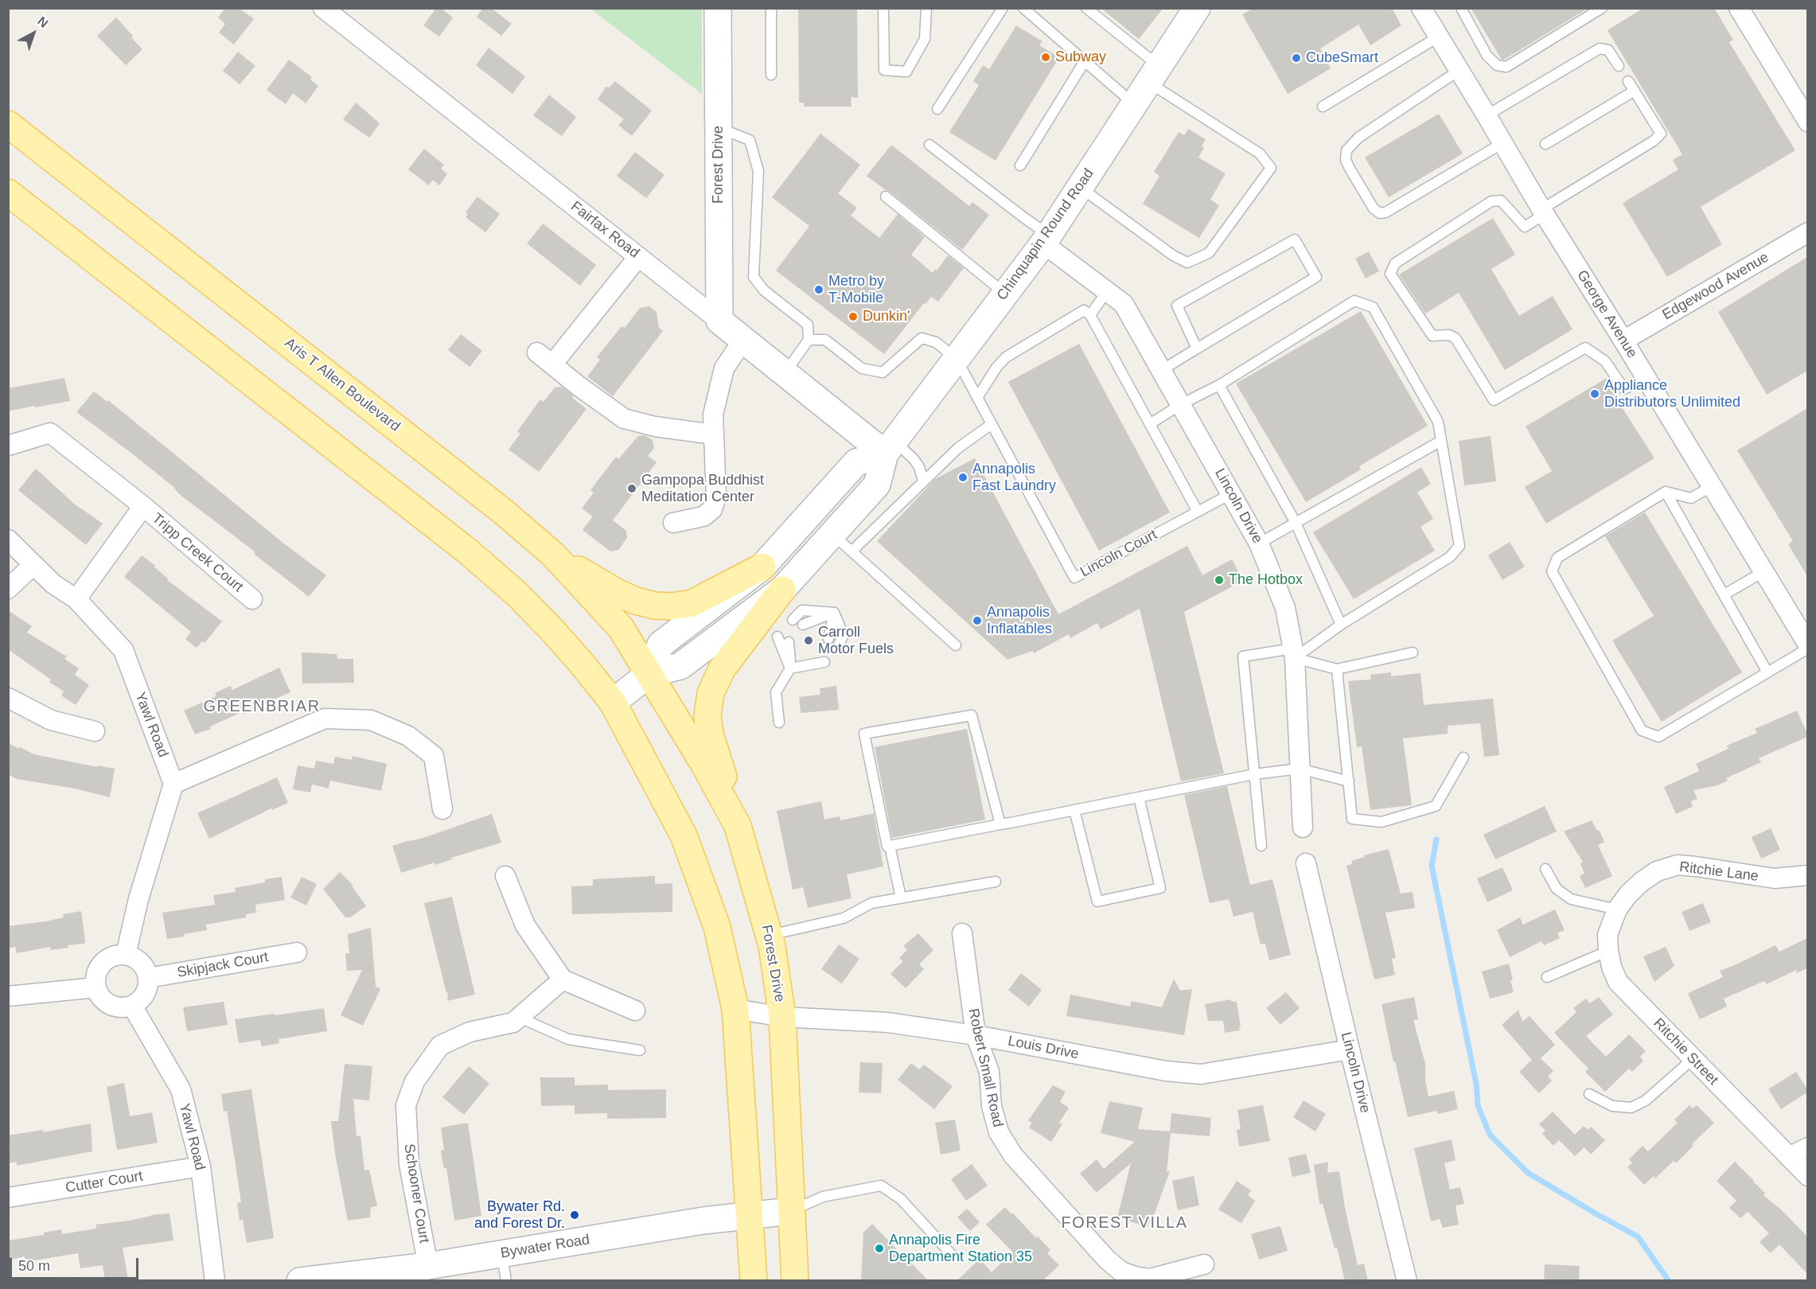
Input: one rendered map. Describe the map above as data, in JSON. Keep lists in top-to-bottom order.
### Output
{
  "streets": {
    "main road": [
      "Forest Drive",
      "Fairfax Road",
      "Chinquapin Round Road",
      "Aris T Allen Boulevard",
      "Bywater Road"
    ],
    "street": [
      "Edgewood Avenue",
      "George Avenue",
      "Lincoln Drive",
      "Tripp Creek Court",
      "Yawl Road",
      "Ritchie Lane",
      "Skipjack Court",
      "Louis Drive",
      "Ritchie Street",
      "Robert Small Road",
      "Cutter Court",
      "Schooner Court"
    ],
    "lane": ["Lincoln Court"]
  },
  "crossings": [
    ["Forest Drive", "Fairfax Road"],
    ["Forest Drive", "Chinquapin Round Road"],
    ["Forest Drive", "Aris T Allen Boulevard"],
    ["Forest Drive", "Louis Drive"],
    ["Forest Drive", "Bywater Road"],
    ["Fairfax Road", "Chinquapin Round Road"],
    ["Chinquapin Round Road", "Aris T Allen Boulevard"],
    ["Chinquapin Round Road", "Lincoln Drive"],
    ["Chinquapin Round Road", "Lincoln Court"],
    ["Edgewood Avenue", "George Avenue"],
    ["Lincoln Drive", "Lincoln Court"],
    ["Lincoln Drive", "Louis Drive"],
    ["Tripp Creek Court", "Yawl Road"],
    ["Yawl Road", "Skipjack Court"],
    ["Yawl Road", "Cutter Court"],
    ["Ritchie Lane", "Ritchie Street"],
    ["Louis Drive", "Robert Small Road"],
    ["Schooner Court", "Bywater Road"]
  ],
  "districts": ["GREENBRIAR", "FOREST VILLA"],
  "places": [
    "Subway",
    "CubeSmart",
    "Metro by T-Mobile",
    "Dunkin'",
    "Appliance Distributors Unlimited",
    "Annapolis Fast Laundry",
    "Gampopa Buddhist Meditation Center",
    "The Hotbox",
    "Annapolis Inflatables",
    "Carroll Motor Fuels",
    "Bywater Rd. and Forest Dr.",
    "Annapolis Fire Department Station 35"
  ],
  "scale_bar": "50 m",
  "north": "top right"
}
